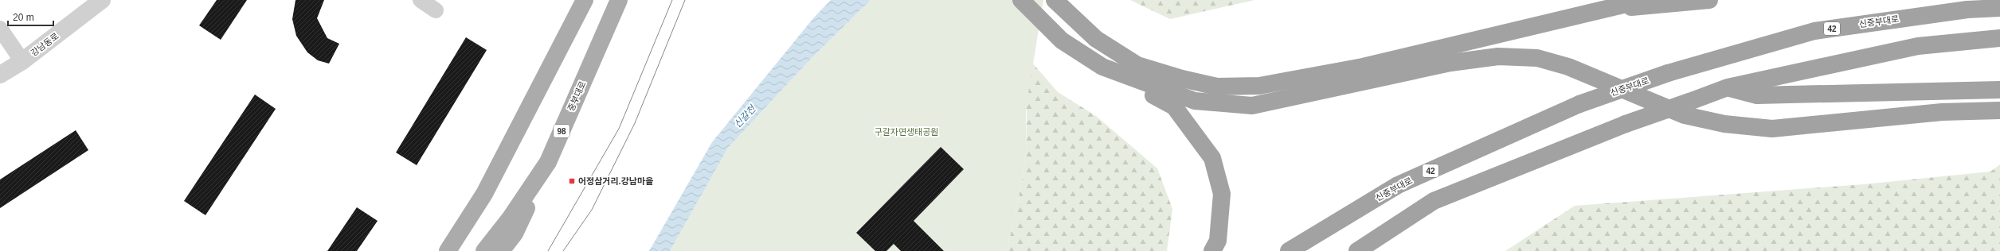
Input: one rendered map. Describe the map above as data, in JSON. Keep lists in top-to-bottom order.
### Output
{
  "streets": {
    "highway": ["신중부대로", "42"],
    "main road": ["중부대로", "98"],
    "street": ["강남동로"]
  },
  "water": ["신갈천"],
  "parks": ["구갈자연생태공원"],
  "places": {
    "transit": ["어정삼거리.강남마을"]
  },
  "scale_bar": "20 m"
}
